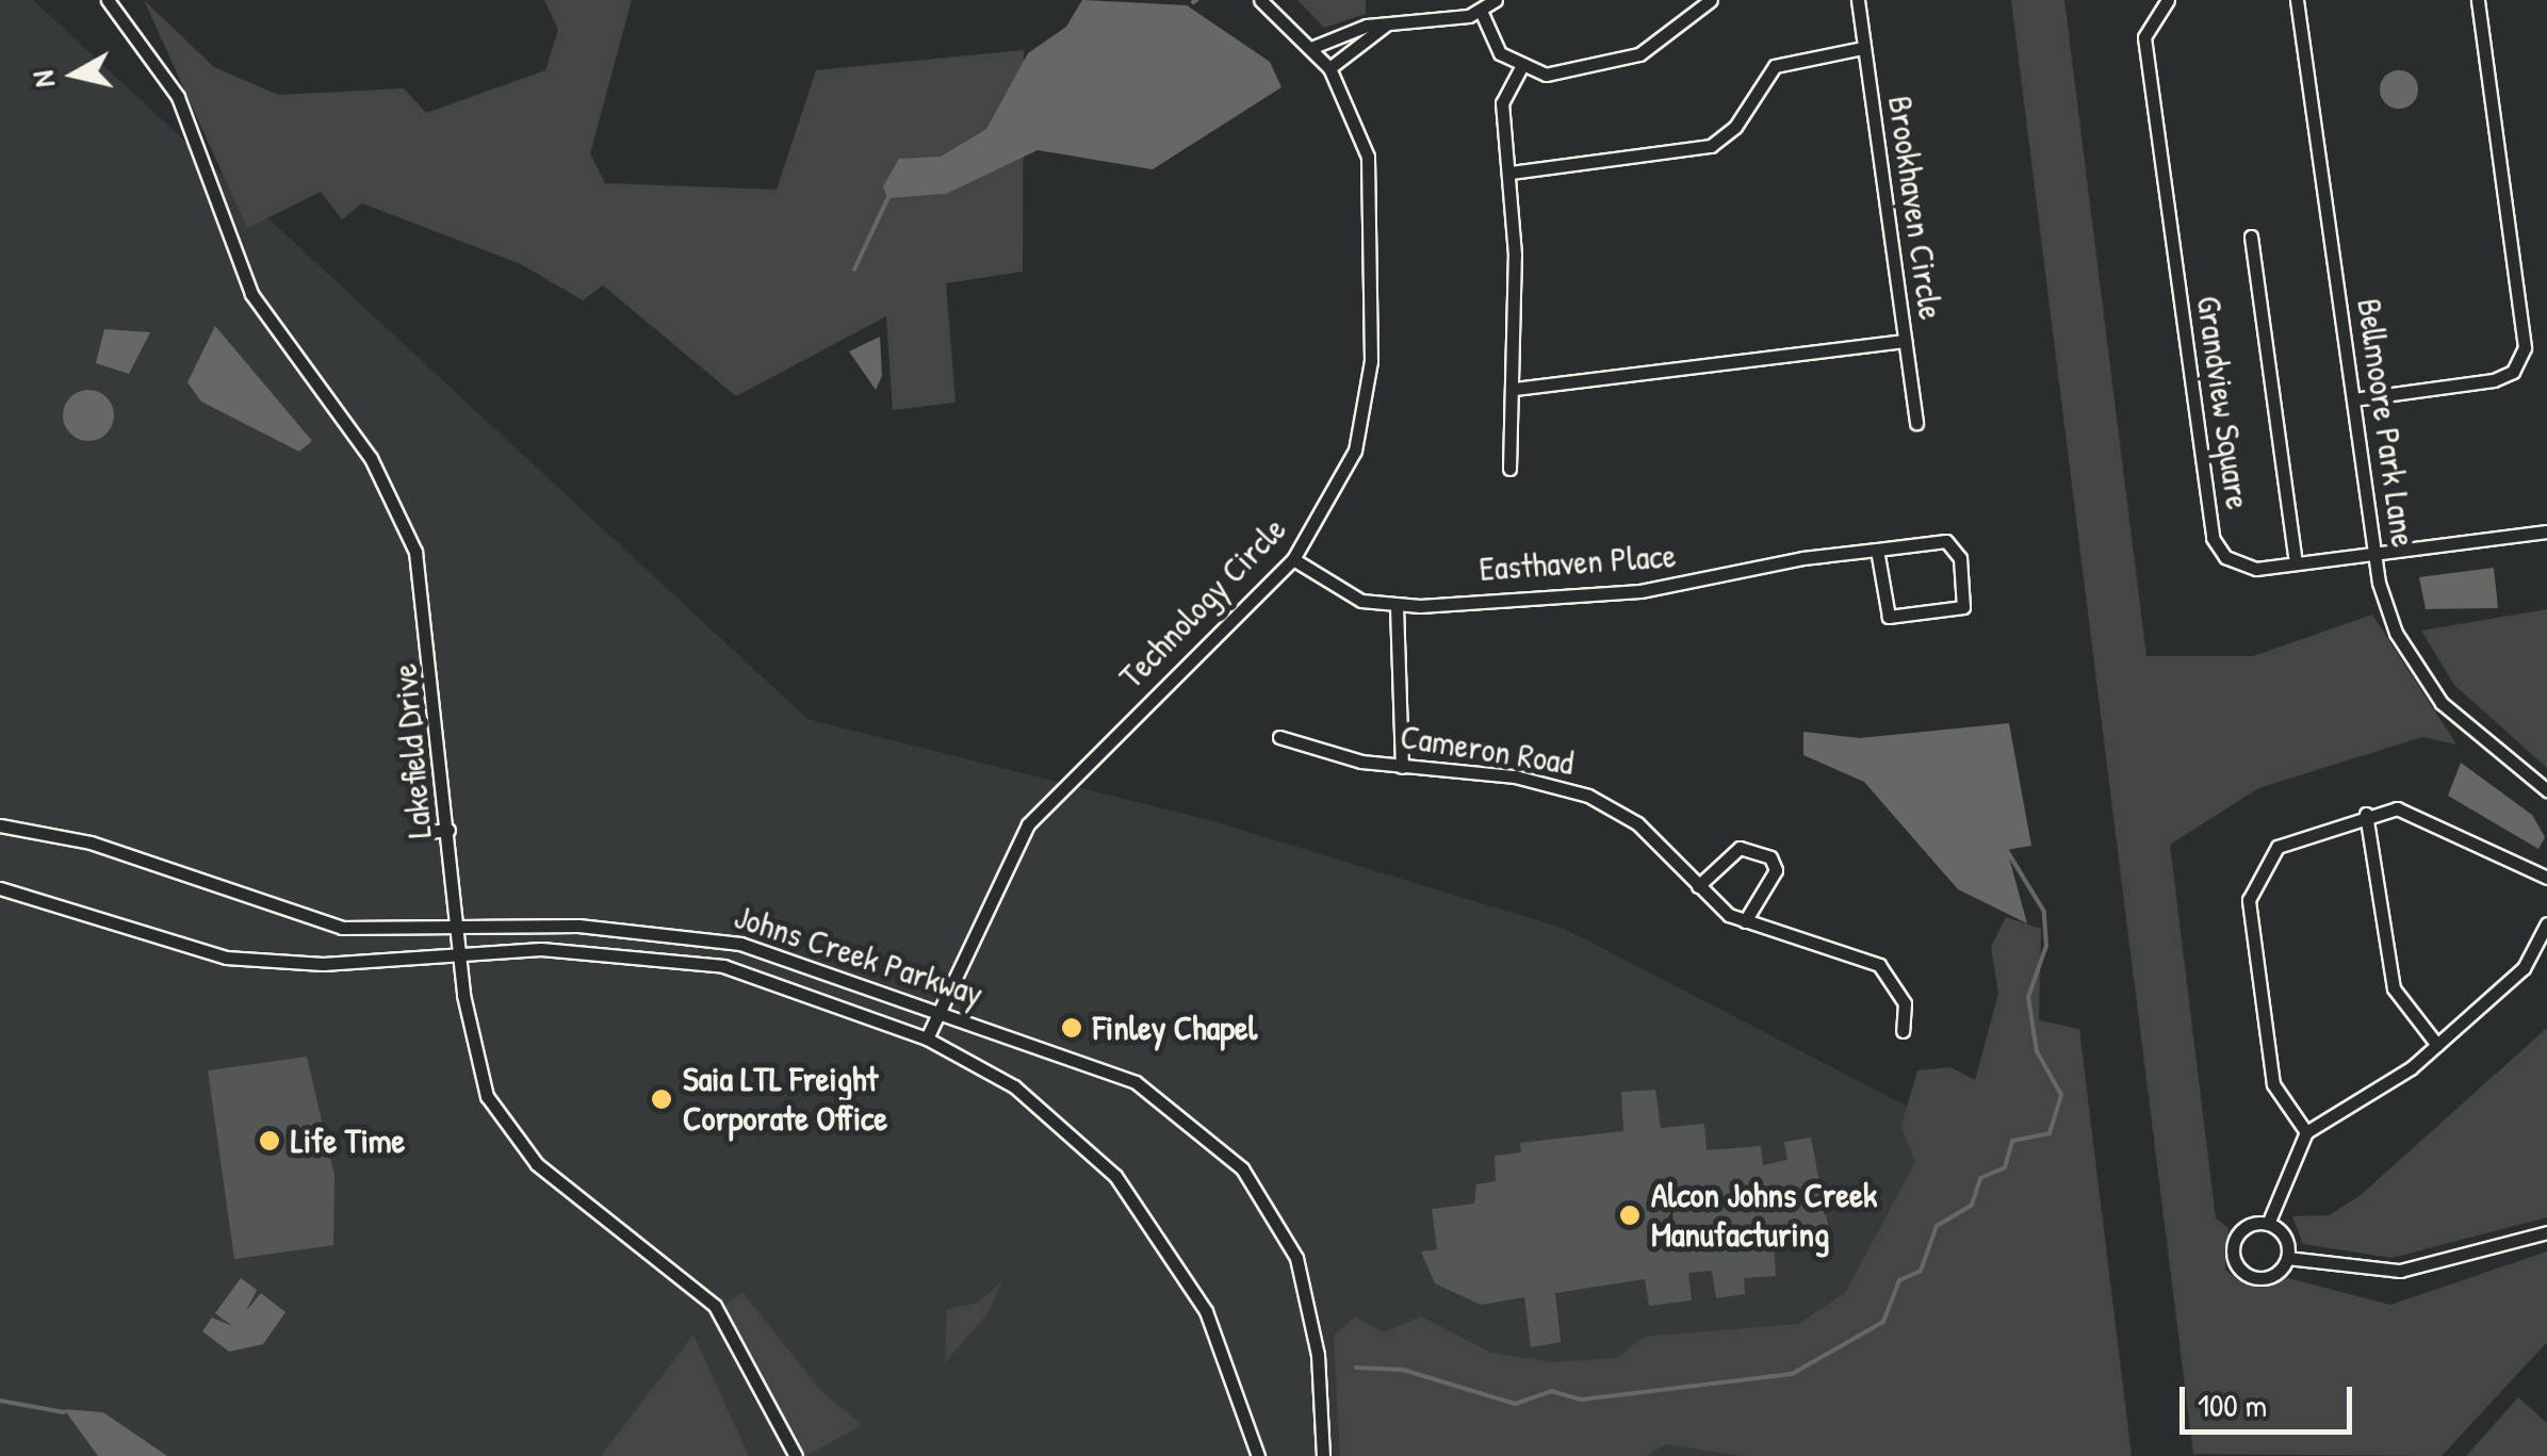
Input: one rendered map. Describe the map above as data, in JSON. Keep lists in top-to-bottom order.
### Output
{
  "streets": {
    "street": [
      "Brookhaven Circle",
      "Grandview Square",
      "Bellmoore Park Lane",
      "Easthaven Place",
      "Technology Circle",
      "Cameron Road",
      "Lakefield Drive",
      "Johns Creek Parkway"
    ]
  },
  "crossings": [
    ["Grandview Square", "Bellmoore Park Lane"],
    ["Easthaven Place", "Technology Circle"],
    ["Technology Circle", "Johns Creek Parkway"],
    ["Lakefield Drive", "Johns Creek Parkway"]
  ],
  "places": [
    "Finley Chapel",
    "Saia LTL Freight Corporate Office",
    "Life Time",
    "Alcon Johns Creek Manufacturing"
  ],
  "scale_bar": "100 m",
  "north": "left"
}
